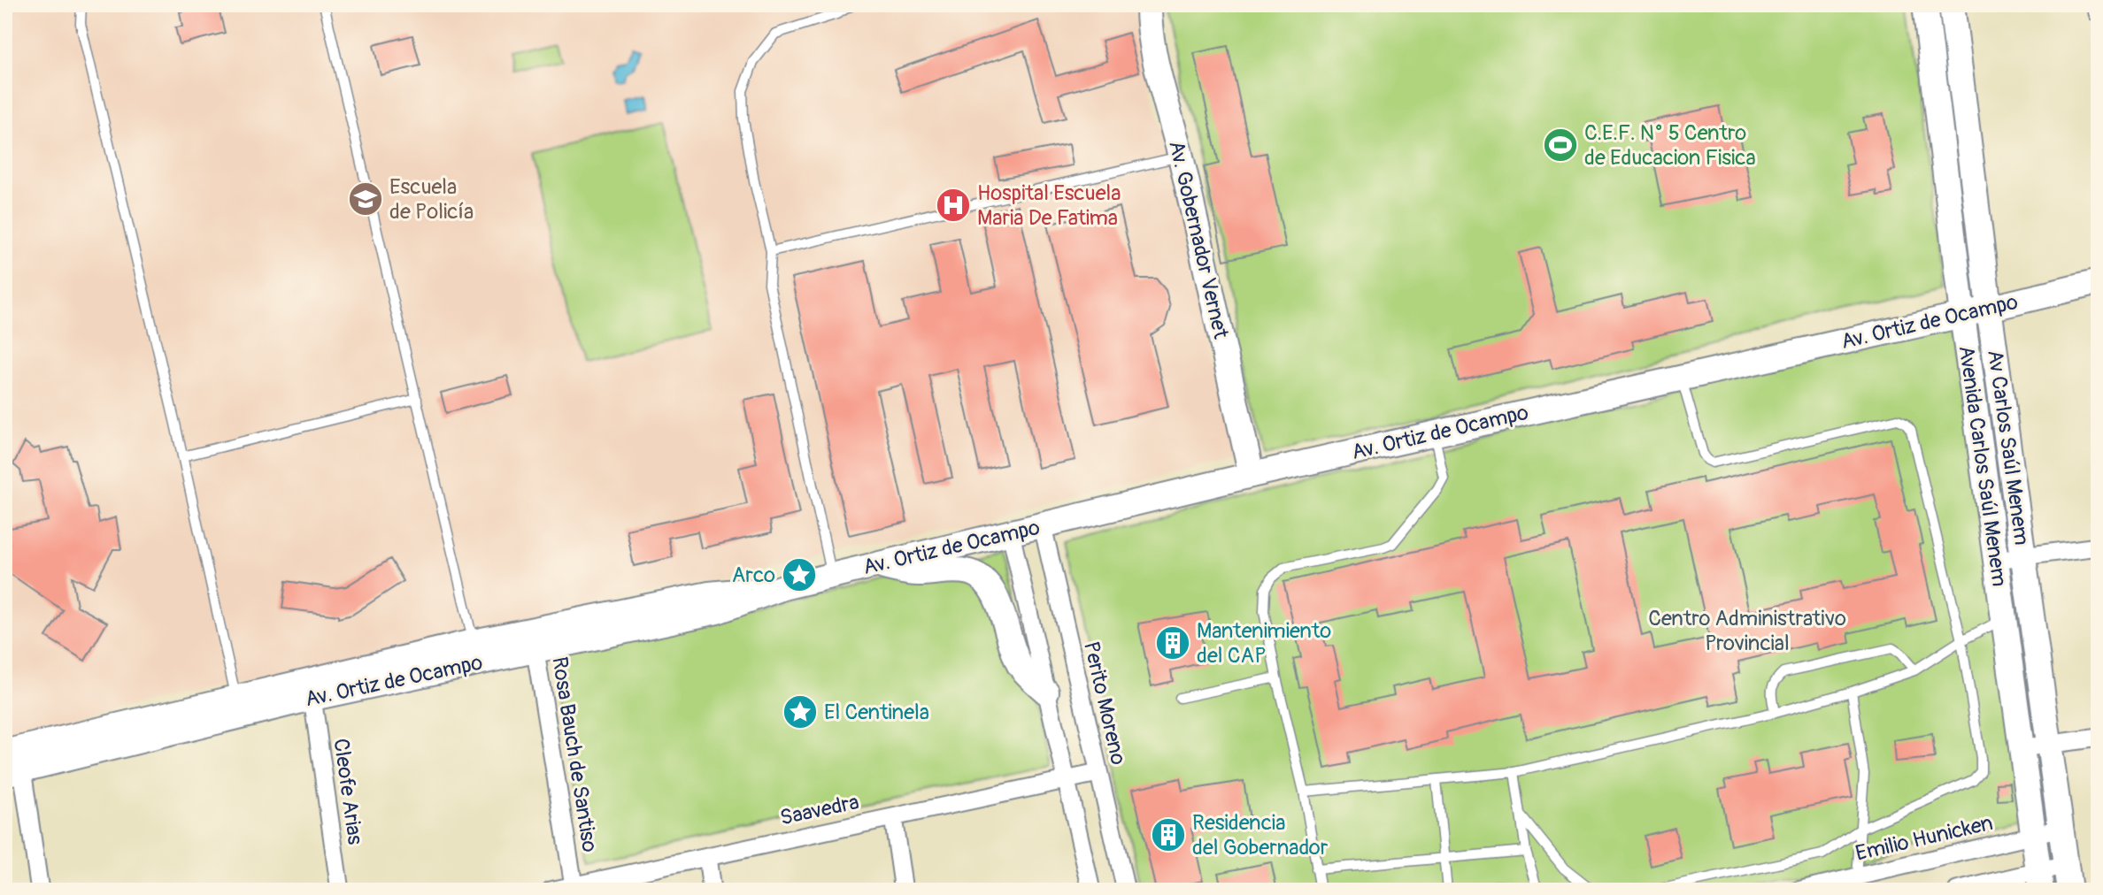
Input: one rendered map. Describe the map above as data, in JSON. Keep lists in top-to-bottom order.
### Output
{
  "streets": {
    "main road": [
      "Av. Gobernador Vernet",
      "Av. Ortiz de Ocampo",
      "Av Carlos Saúl Menem",
      "Avenida Carlos Saúl Menem"
    ],
    "street": [
      "Perito Moreno",
      "Rosa Bauch de Santiso",
      "Cleofe Arias",
      "Saavedra",
      "Emilio Hunicken"
    ]
  },
  "crossings": [
    ["Av. Gobernador Vernet", "Av. Ortiz de Ocampo"],
    ["Av. Ortiz de Ocampo", "Av Carlos Saúl Menem"],
    ["Av. Ortiz de Ocampo", "Avenida Carlos Saúl Menem"],
    ["Av. Ortiz de Ocampo", "Perito Moreno"],
    ["Av. Ortiz de Ocampo", "Rosa Bauch de Santiso"],
    ["Av. Ortiz de Ocampo", "Cleofe Arias"],
    ["Av Carlos Saúl Menem", "Emilio Hunicken"],
    ["Avenida Carlos Saúl Menem", "Emilio Hunicken"],
    ["Perito Moreno", "Saavedra"],
    ["Rosa Bauch de Santiso", "Saavedra"]
  ],
  "parks": ["Centro Administrativo Provincial"],
  "places": {
    "sports": ["C.E.F. N° 5 Centro de Educacion Fisica"],
    "school or university": ["Escuela de Policía"],
    "hospital": ["Hospital Escuela Maria De Fatima"],
    "place": ["Arco", "El Centinela"],
    "building": ["Mantenimiento del CAP", "Residencia del Gobernador"]
  }
}
